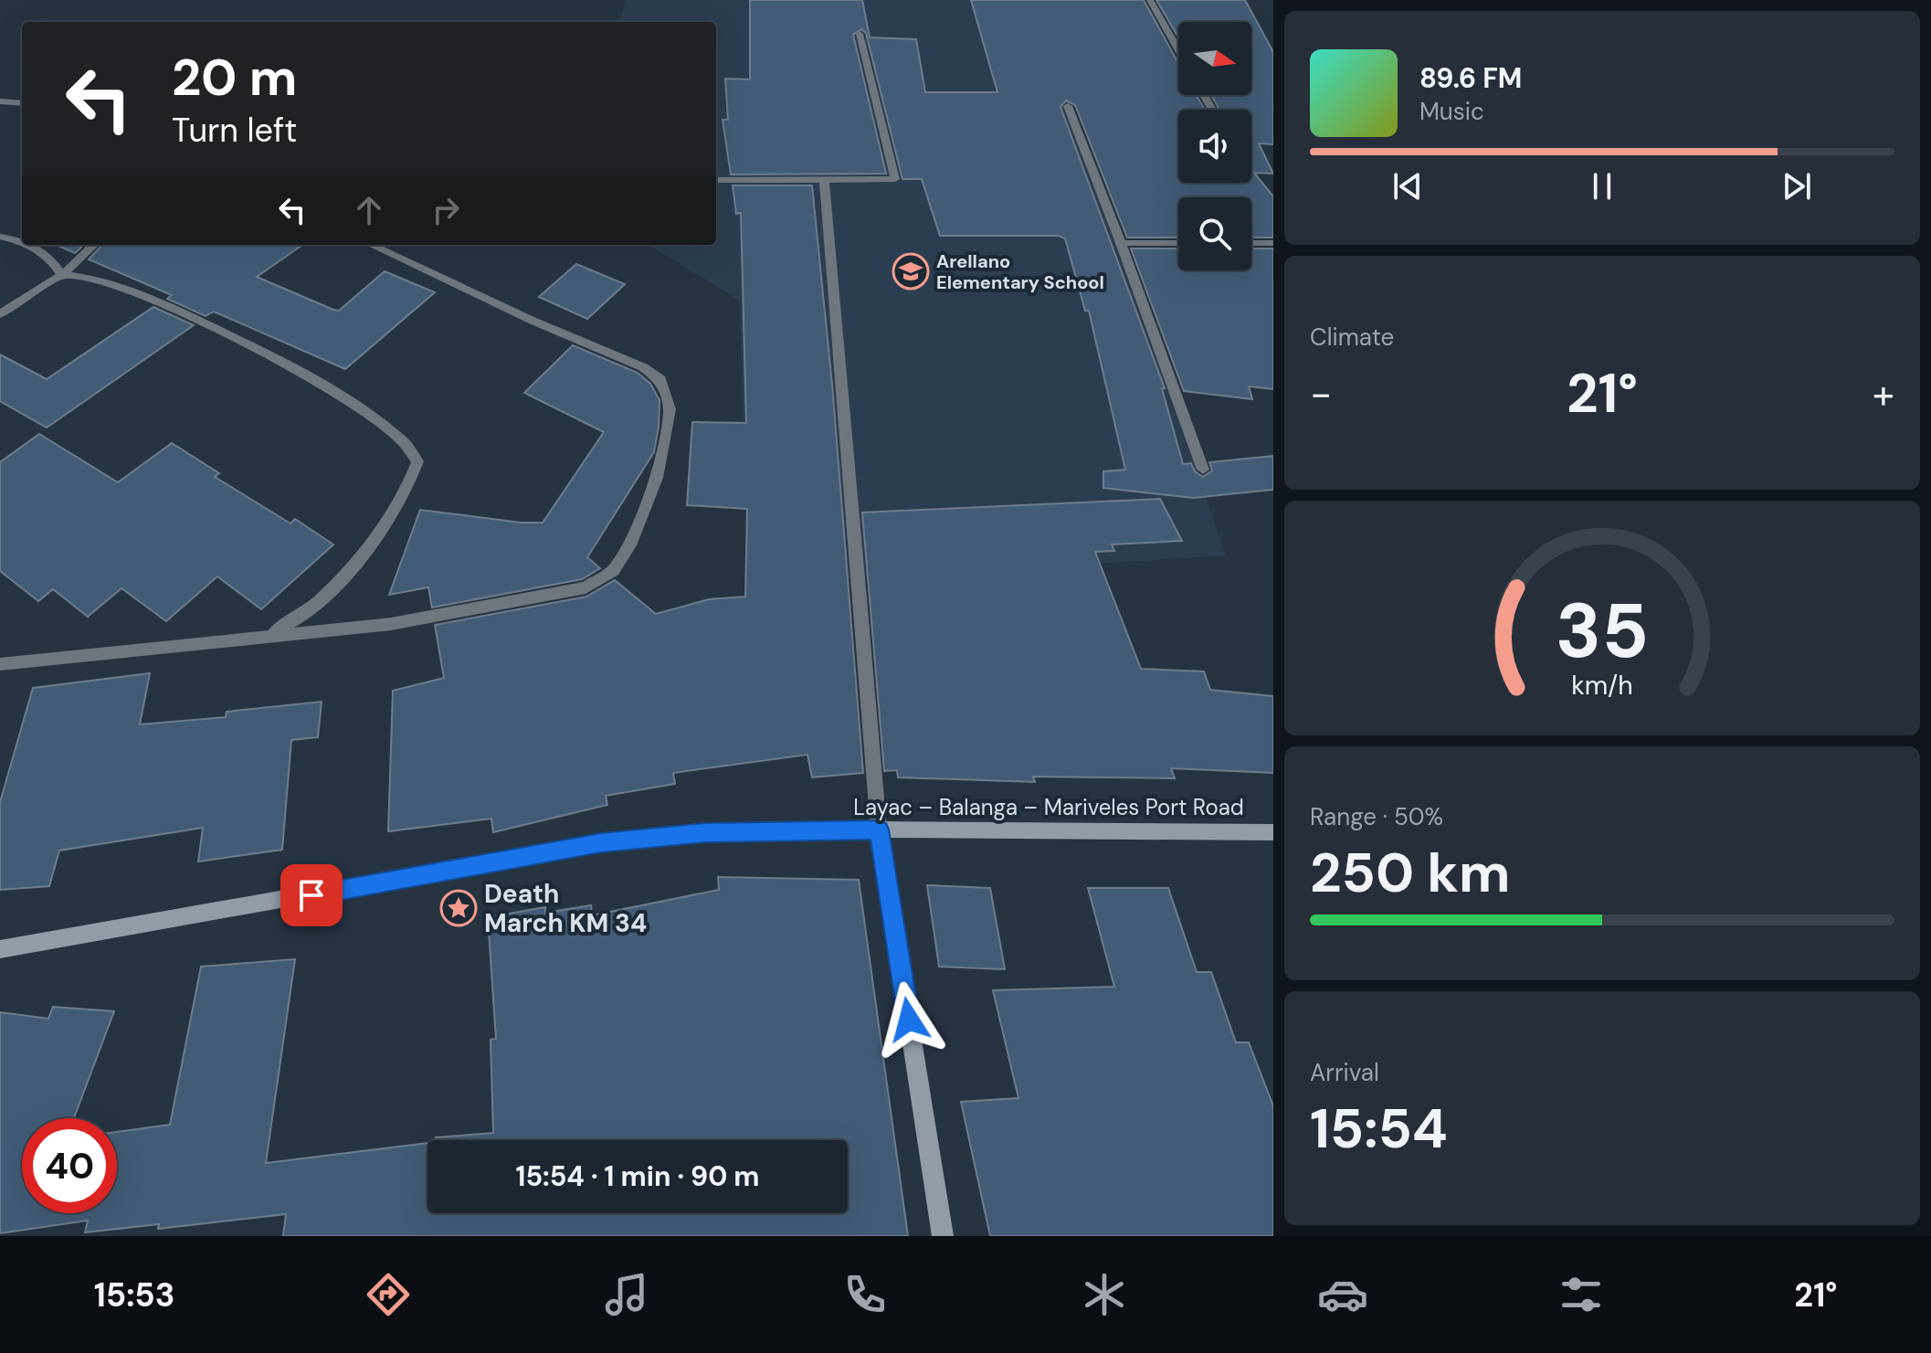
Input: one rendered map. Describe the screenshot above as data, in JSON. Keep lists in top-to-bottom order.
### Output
{
  "streets": {
    "main road": ["Layac – Balanga – Mariveles Port Road"]
  },
  "places": {
    "school or university": ["Arellano Elementary School"],
    "place": ["Death March KM 34"]
  },
  "north": "right",
  "page": {
    "turn": ["20 m", "Turn left"],
    "song": ["89.6 FM", "Music"],
    "tile": [
      "Climate",
      ["Range · 50%", "250 km"],
      ["Arrival", "15:54"]
    ],
    "heat": ["−", "21°", "+"],
    "limit": "40",
    "trip": "15:54 · 1 min · 90 m",
    "tabs": ["15:53", "21°"],
    "gauge": ["35", "km/h"]
  }
}
